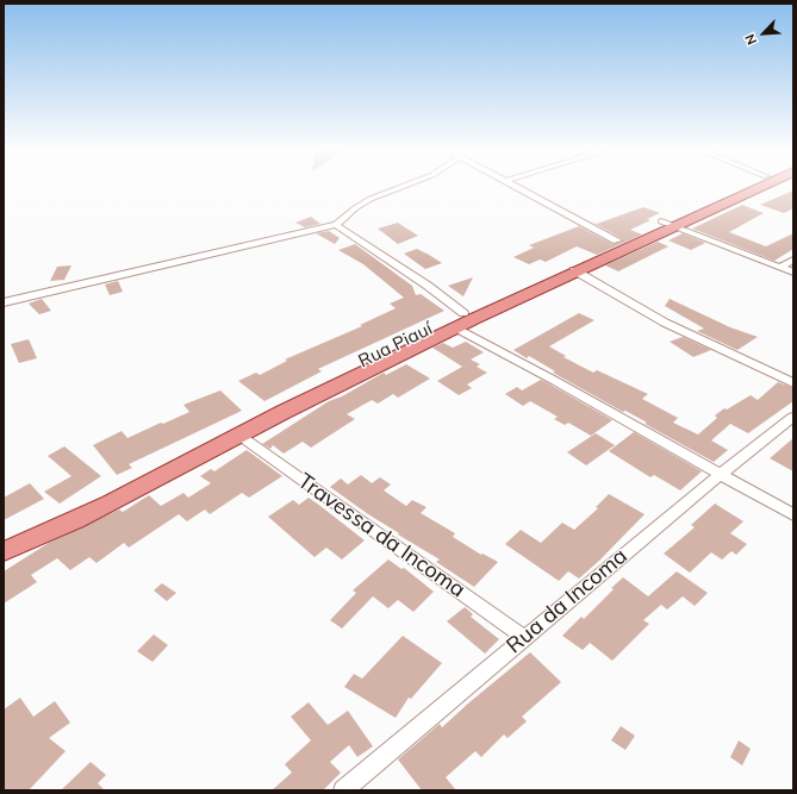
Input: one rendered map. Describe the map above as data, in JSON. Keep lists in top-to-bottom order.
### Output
{
  "streets": {
    "main road": ["Rua Piauí"],
    "street": ["Travessa da Incoma", "Rua da Incoma"]
  },
  "crossings": [
    ["Rua Piauí", "Travessa da Incoma"],
    ["Travessa da Incoma", "Rua da Incoma"]
  ],
  "north": "bottom left"
}
